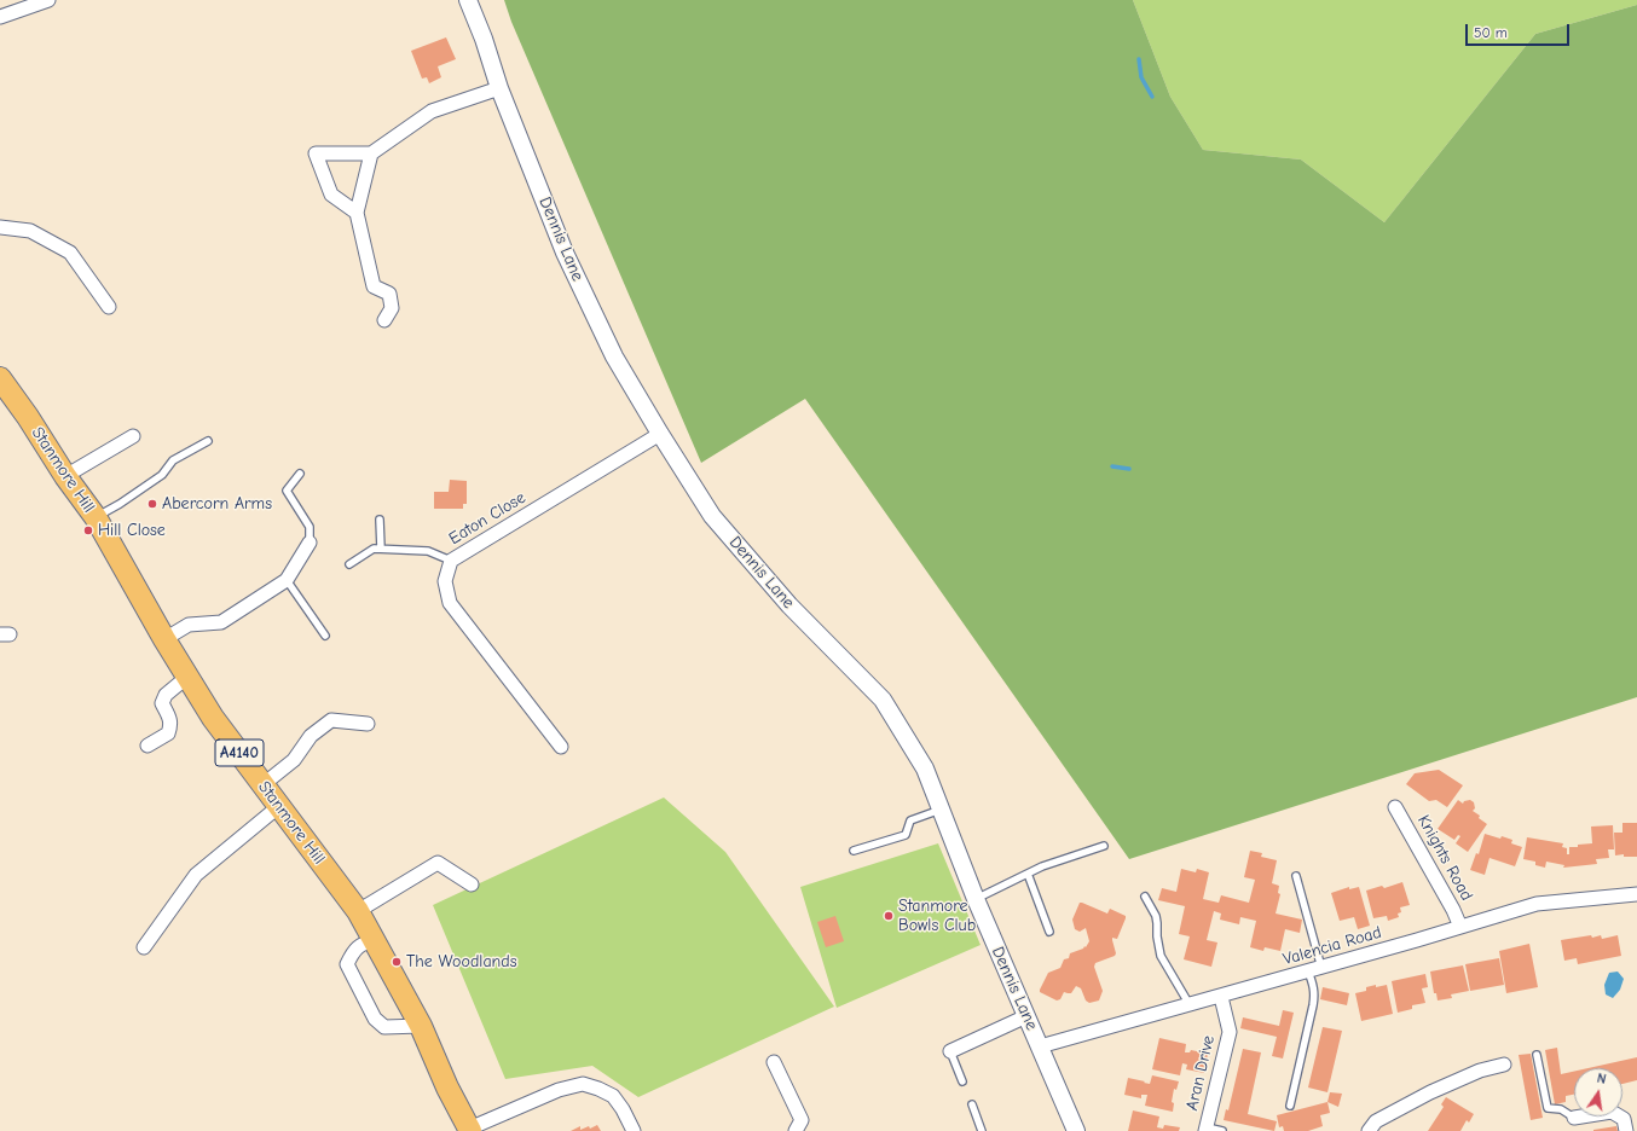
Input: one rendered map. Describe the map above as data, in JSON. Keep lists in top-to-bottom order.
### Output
{
  "streets": {
    "main road": ["Stanmore Hill", "A4140"],
    "street": [
      "Dennis Lane",
      "Eaton Close",
      "Knights Road",
      "Valencia Road",
      "Aran Drive"
    ]
  },
  "crossings": [
    ["Dennis Lane", "Eaton Close"],
    ["Dennis Lane", "Valencia Road"],
    ["Knights Road", "Valencia Road"],
    ["Valencia Road", "Aran Drive"]
  ],
  "places": [
    "Abercorn Arms",
    "Hill Close",
    "Stanmore Bowls Club",
    "The Woodlands"
  ],
  "scale_bar": "50 m",
  "north": "top"
}
